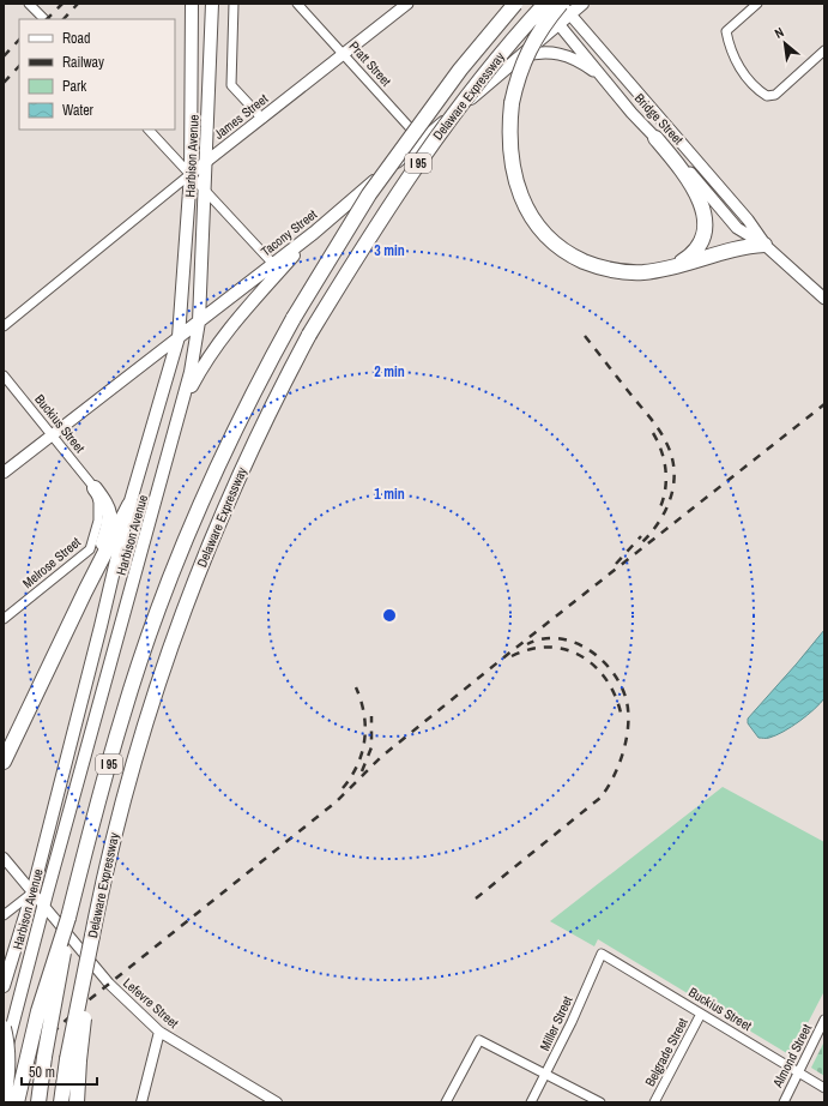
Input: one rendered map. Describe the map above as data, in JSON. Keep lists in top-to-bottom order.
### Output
{
  "streets": {
    "highway": ["Delaware Expressway", "I 95"],
    "main road": [
      "James Street",
      "Bridge Street",
      "Harbison Avenue",
      "Tacony Street"
    ],
    "street": [
      "Pratt Street",
      "Buckius Street",
      "Melrose Street",
      "Lefevre Street",
      "Miller Street",
      "Belgrade Street",
      "Almond Street"
    ]
  },
  "crossings": [
    ["Pratt Street", "James Street"],
    ["Pratt Street", "Tacony Street"],
    ["James Street", "Harbison Avenue"],
    ["Bridge Street", "Tacony Street"],
    ["Harbison Avenue", "Tacony Street"],
    ["Harbison Avenue", "Lefevre Street"],
    ["Tacony Street", "Buckius Street"],
    ["Buckius Street", "Melrose Street"],
    ["Buckius Street", "Miller Street"],
    ["Buckius Street", "Belgrade Street"],
    ["Buckius Street", "Almond Street"]
  ],
  "legend": [
    "Road",
    "Railway",
    "Park",
    "Water"
  ],
  "scale_bar": "50 m",
  "north": "top left",
  "rings": ["3 min", "2 min", "1 min"]
}
